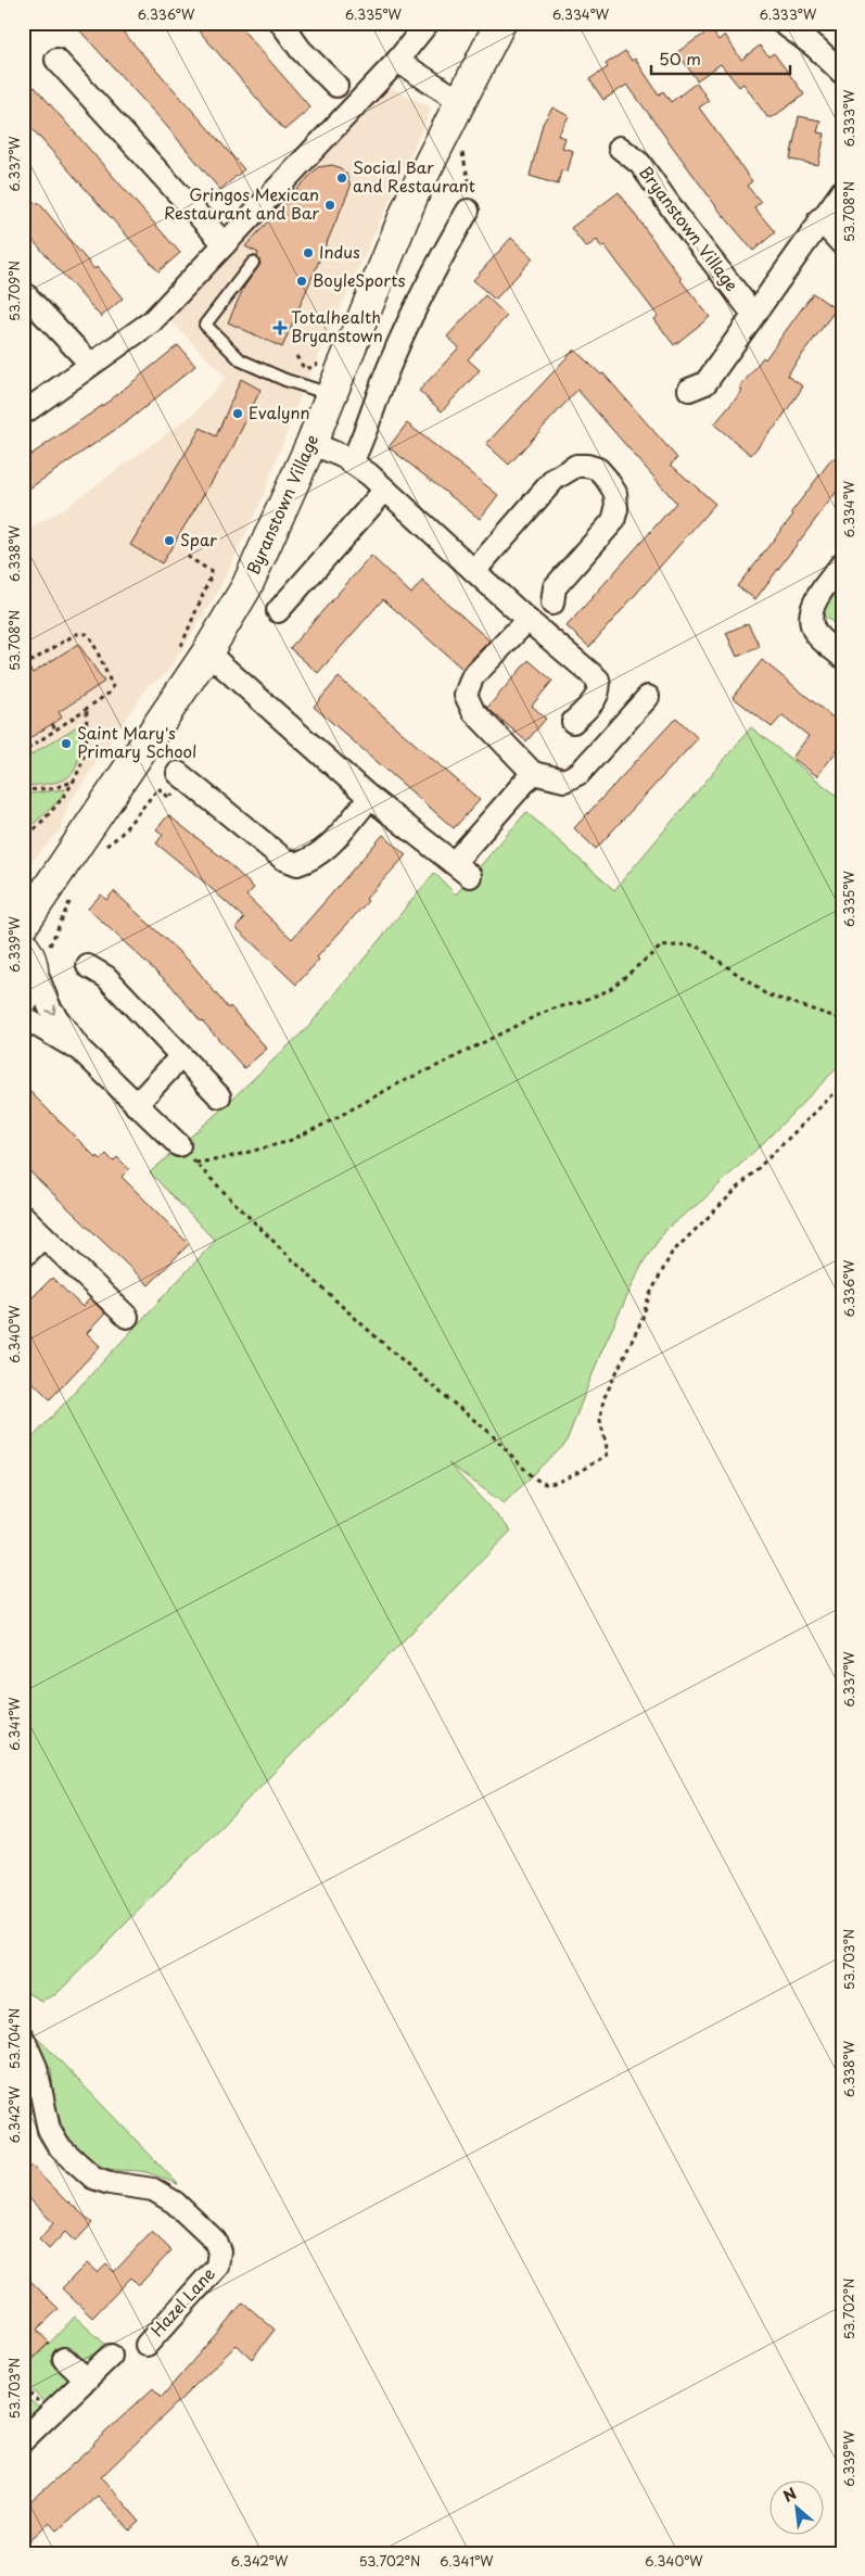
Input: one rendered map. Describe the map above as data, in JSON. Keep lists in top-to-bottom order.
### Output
{
  "streets": {
    "street": ["Bryanstown Village", "Byranstown Village", "Hazel Lane"]
  },
  "places": {
    "other": [
      "Social Bar and Restaurant",
      "Gringos Mexican Restaurant and Bar",
      "Indus",
      "BoyleSports",
      "Evalynn",
      "Spar",
      "Saint Mary's Primary School"
    ],
    "health": ["Totalhealth Bryanstown"]
  },
  "scale_bar": "50 m",
  "north": "top left",
  "coordinates": [
    "6.336°W",
    "6.335°W",
    "6.334°W",
    "6.333°W",
    "6.337°W",
    "53.708°N",
    "53.709°N",
    "6.338°W",
    "6.339°W",
    "6.340°W",
    "6.341°W",
    "53.703°N",
    "53.704°N",
    "6.342°W",
    "53.702°N"
  ]
}
